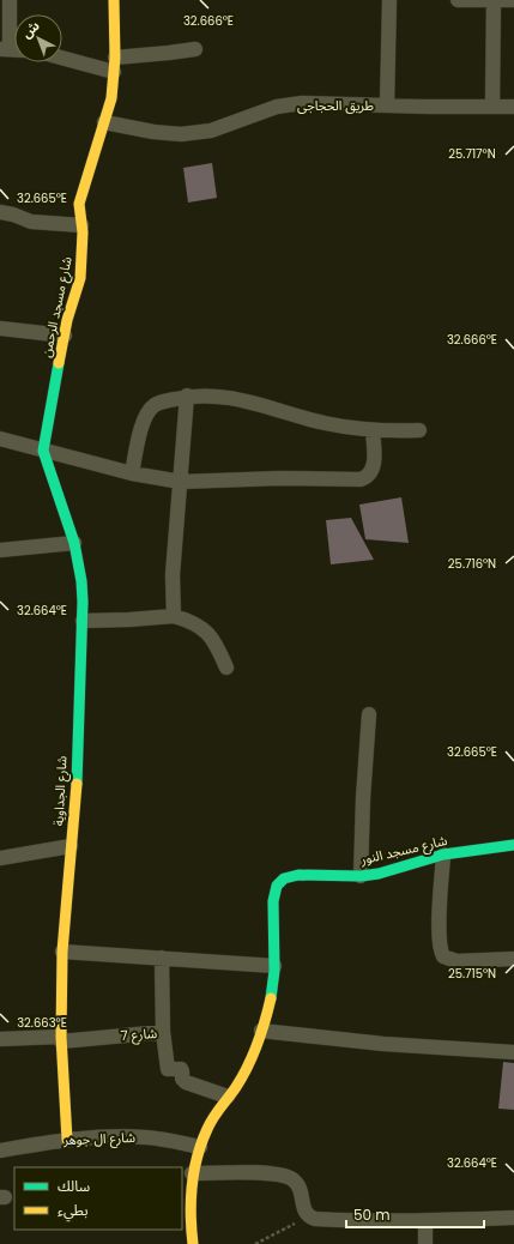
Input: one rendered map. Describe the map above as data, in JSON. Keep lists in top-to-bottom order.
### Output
{
  "streets": {
    "street": [
      "طريق الحجاجى",
      "شارع مسجد الرحمن",
      "شارع الجداوية",
      "شارع مسجد النور",
      "شارع 7",
      "شارع ال جوهر"
    ]
  },
  "crossings": [
    ["طريق الحجاجى", "شارع مسجد الرحمن"],
    ["شارع مسجد الرحمن", "شارع الجداوية"],
    ["شارع الجداوية", "شارع 7"],
    ["شارع الجداوية", "شارع ال جوهر"]
  ],
  "legend": ["سالك", "بطيء"],
  "scale_bar": "50 m",
  "north": "top left",
  "coordinates": [
    "32.666°E",
    "25.717°N",
    "32.665°E",
    "25.716°N",
    "32.664°E",
    "25.715°N",
    "32.663°E"
  ]
}
